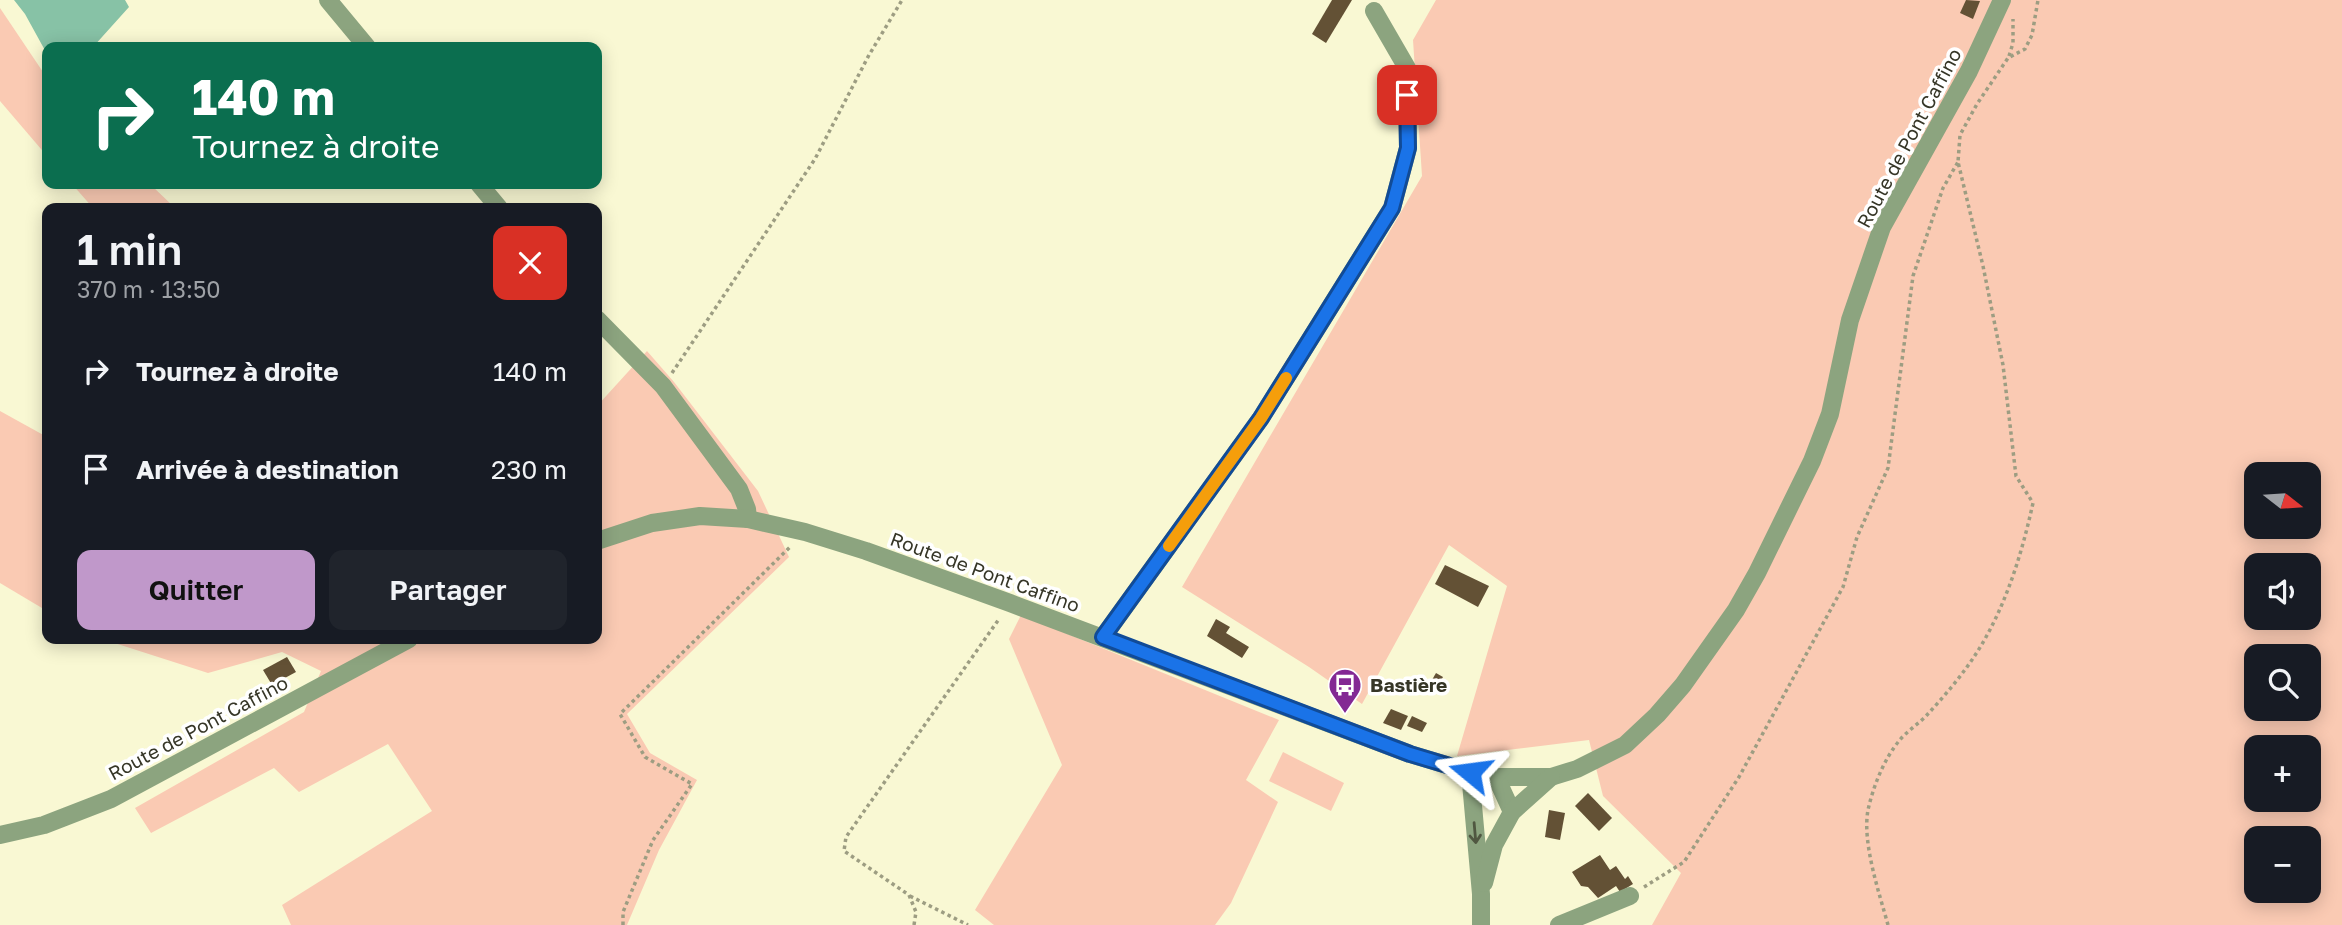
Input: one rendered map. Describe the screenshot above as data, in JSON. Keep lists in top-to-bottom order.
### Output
{
  "streets": {
    "street": ["Route de Pont Caffino"]
  },
  "places": {
    "bus stop": ["Bastière"]
  },
  "north": "right",
  "page": {
    "turn": ["140 m", "Tournez à droite"],
    "heading": ["1 min", "370 m · 13:50"],
    "list": [
      {
        "name": "Tournez à droite",
        "value": "140 m"
      },
      {
        "name": "Arrivée à destination",
        "value": "230 m"
      }
    ],
    "map_buttons": ["+", "−"],
    "buttons": ["Quitter", "Partager"]
  }
}
